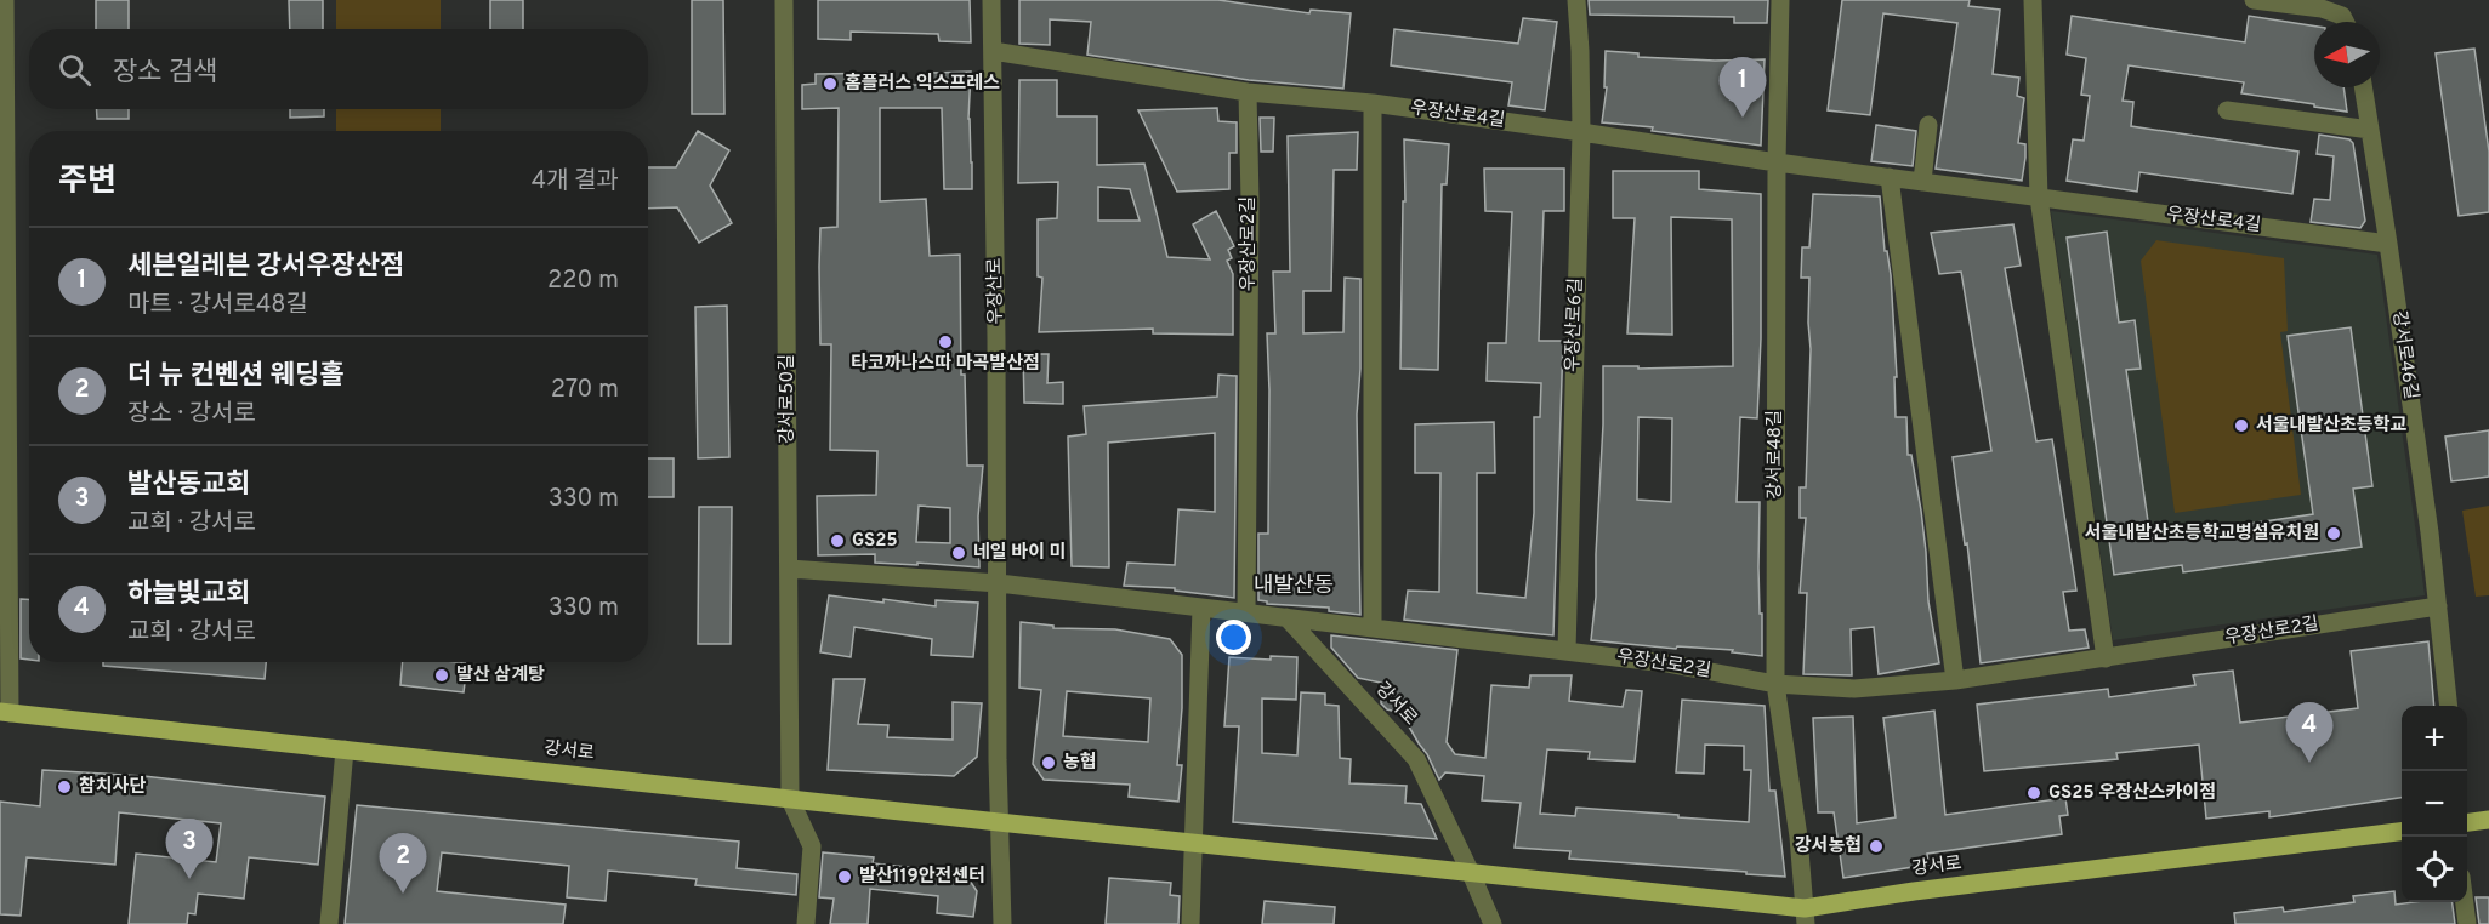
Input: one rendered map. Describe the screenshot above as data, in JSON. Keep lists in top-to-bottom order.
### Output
{
  "streets": {
    "main road": ["강서로"],
    "street": [
      "우장산로4길",
      "우장산로2길",
      "우장산로",
      "우장산로6길",
      "강서로46길",
      "강서로50길",
      "강서로48길"
    ]
  },
  "crossings": [
    ["우장산로4길", "우장산로2길"],
    ["우장산로4길", "우장산로"],
    ["우장산로4길", "우장산로6길"],
    ["우장산로4길", "강서로46길"],
    ["우장산로4길", "강서로48길"],
    ["우장산로2길", "우장산로"],
    ["우장산로2길", "우장산로6길"],
    ["우장산로2길", "강서로46길"],
    ["우장산로2길", "강서로48길"],
    ["우장산로2길", "강서로"],
    ["우장산로", "강서로"],
    ["강서로50길", "강서로"],
    ["강서로48길", "강서로"]
  ],
  "districts": ["내발산동"],
  "places": [
    "홈플러스 익스프레스",
    "타코까나스따 마곡발산점",
    "서울내발산초등학교",
    "서울내발산초등학교병설유치원",
    "GS25",
    "네일 바이 미",
    "발산 삼계탕",
    "농협",
    "참치사단",
    "GS25 우장산스카이점",
    "강서농협",
    "발산119안전센터"
  ],
  "north": "left",
  "page": {
    "search": "장소 검색",
    "pins": [
      "1",
      "4",
      "3",
      "2"
    ],
    "heading": ["주변", "4개 결과"],
    "list": [
      {
        "mark": "1",
        "name": "세븐일레븐 강서우장산점",
        "note": "마트 · 강서로48길",
        "value": "220 m"
      },
      {
        "mark": "2",
        "name": "더 뉴 컨벤션 웨딩홀",
        "note": "장소 · 강서로",
        "value": "270 m"
      },
      {
        "mark": "3",
        "name": "발산동교회",
        "note": "교회 · 강서로",
        "value": "330 m"
      },
      {
        "mark": "4",
        "name": "하늘빛교회",
        "note": "교회 · 강서로",
        "value": "330 m"
      }
    ],
    "map_buttons": ["+", "−"]
  }
}
